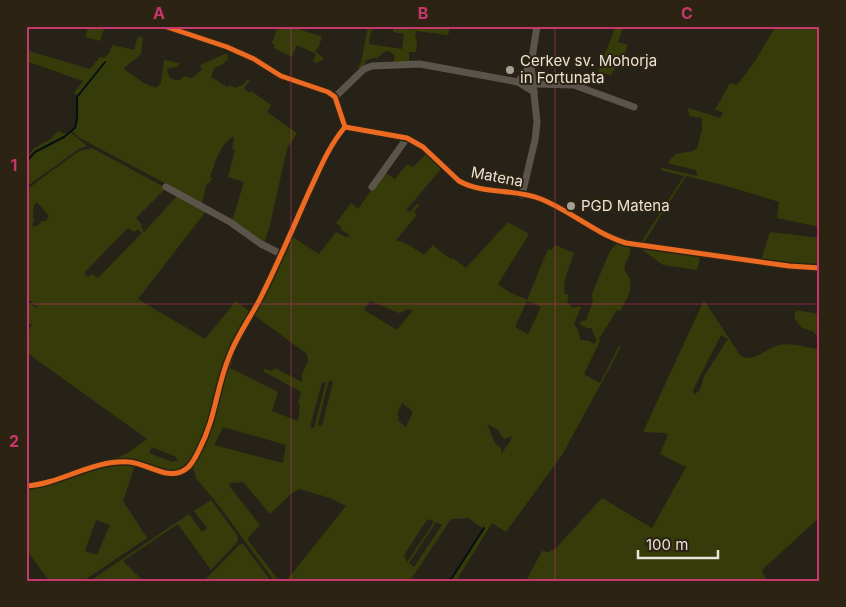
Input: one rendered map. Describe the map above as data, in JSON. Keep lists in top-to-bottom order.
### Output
{
  "streets": {
    "street": ["Matena"]
  },
  "places": ["Cerkev sv. Mohorja in Fortunata", "PGD Matena"],
  "scale_bar": "100 m",
  "grid": {
    "columns": ["A", "B", "C"],
    "rows": ["1", "2"]
  }
}
